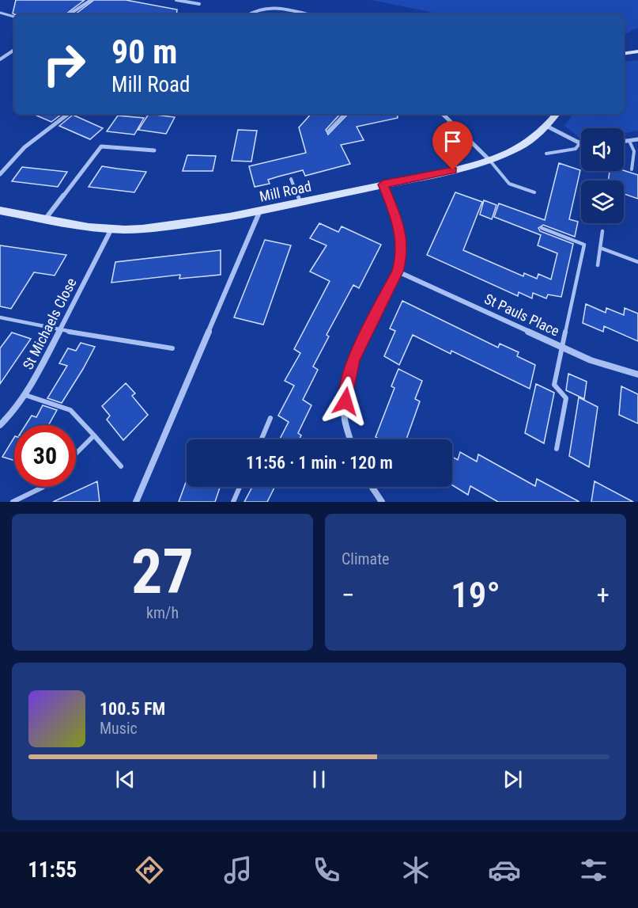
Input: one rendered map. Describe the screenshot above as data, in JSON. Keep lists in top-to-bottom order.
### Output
{
  "streets": {
    "street": ["Mill Road", "St Pauls Place", "St Michaels Close"]
  },
  "crossings": [
    ["Mill Road", "St Michaels Close"]
  ],
  "page": {
    "turn": ["90 m", "Mill Road"],
    "limit": "30",
    "trip": "11:56 · 1 min · 120 m",
    "tile": [
      ["27", "km/h"],
      "Climate"
    ],
    "heat": ["−", "19°", "+"],
    "song": ["100.5 FM", "Music"],
    "tabs": "11:55"
  }
}
